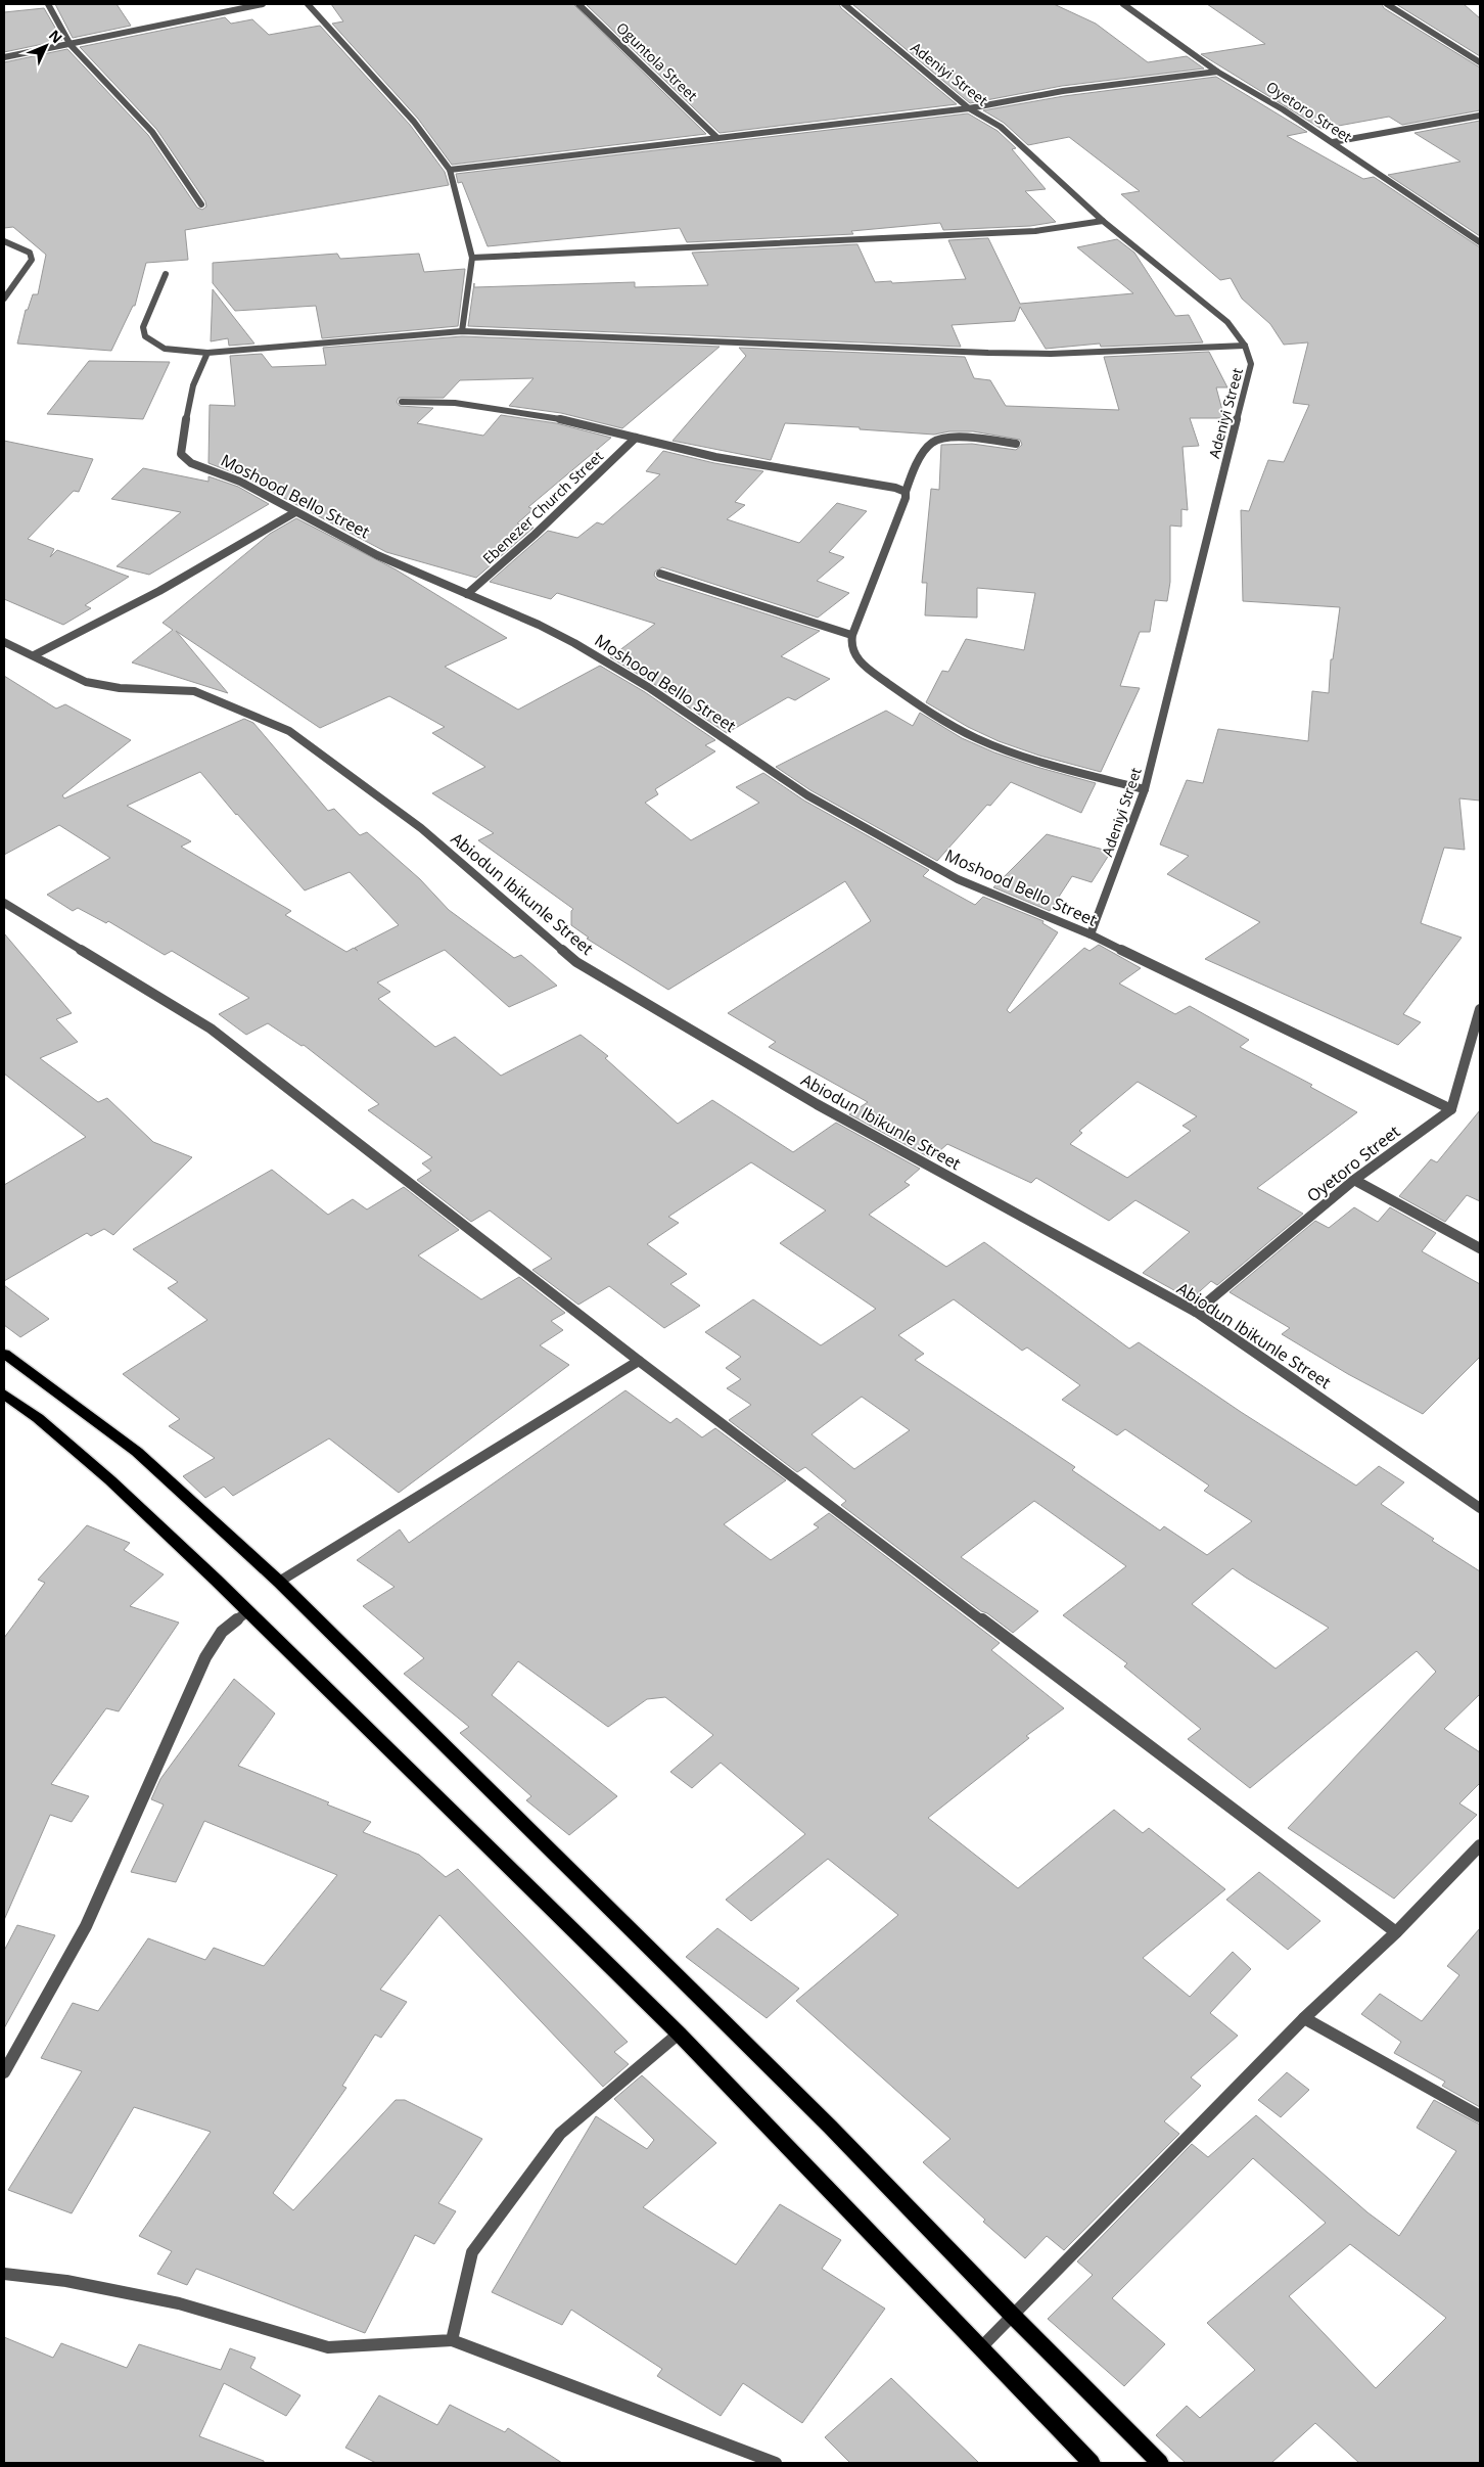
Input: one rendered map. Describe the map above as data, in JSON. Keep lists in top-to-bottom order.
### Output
{
  "streets": {
    "street": [
      "Oguntola Street",
      "Adeniyi Street",
      "Oyetoro Street",
      "Moshood Bello Street",
      "Ebenezer Church Street",
      "Abiodun Ibikunle Street"
    ]
  },
  "crossings": [
    ["Adeniyi Street", "Moshood Bello Street"],
    ["Oyetoro Street", "Moshood Bello Street"],
    ["Oyetoro Street", "Abiodun Ibikunle Street"],
    ["Moshood Bello Street", "Ebenezer Church Street"]
  ],
  "north": "top right"
}
